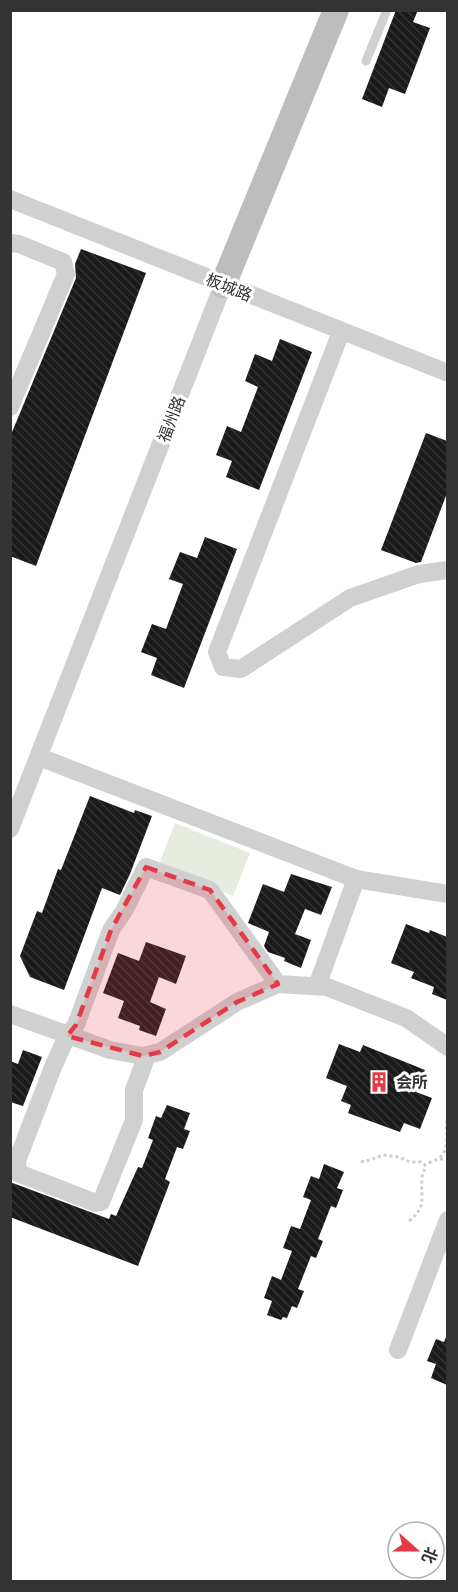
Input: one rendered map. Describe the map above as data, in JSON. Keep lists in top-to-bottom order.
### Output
{
  "streets": {
    "street": ["板城路", "福州路"]
  },
  "crossings": [
    ["板城路", "福州路"]
  ],
  "places": {
    "building": ["会所"]
  },
  "north": "right"
}
